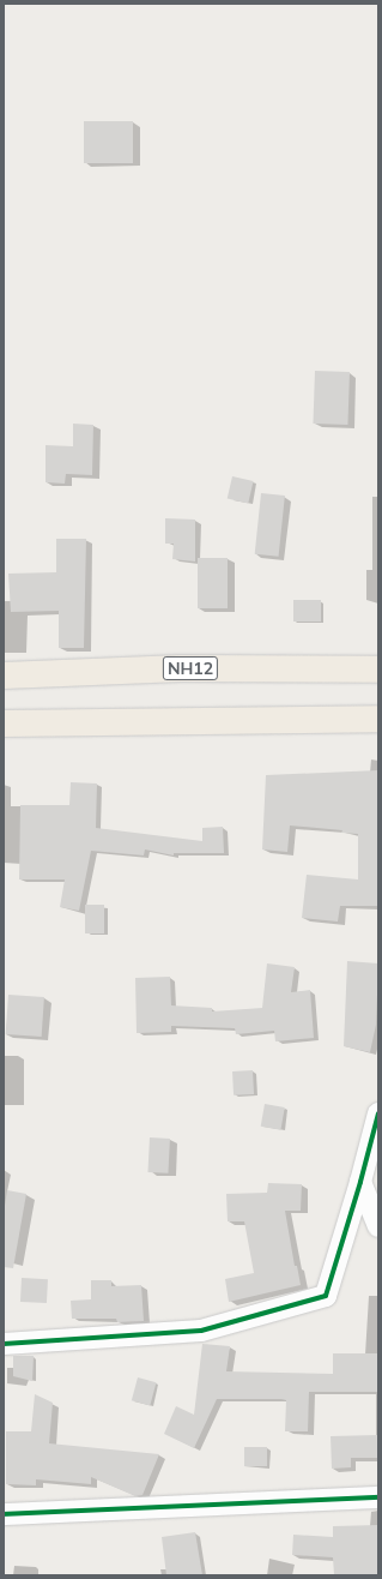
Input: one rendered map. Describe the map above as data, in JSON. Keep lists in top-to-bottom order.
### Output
{
  "streets": {
    "highway": ["NH12"]
  }
}
